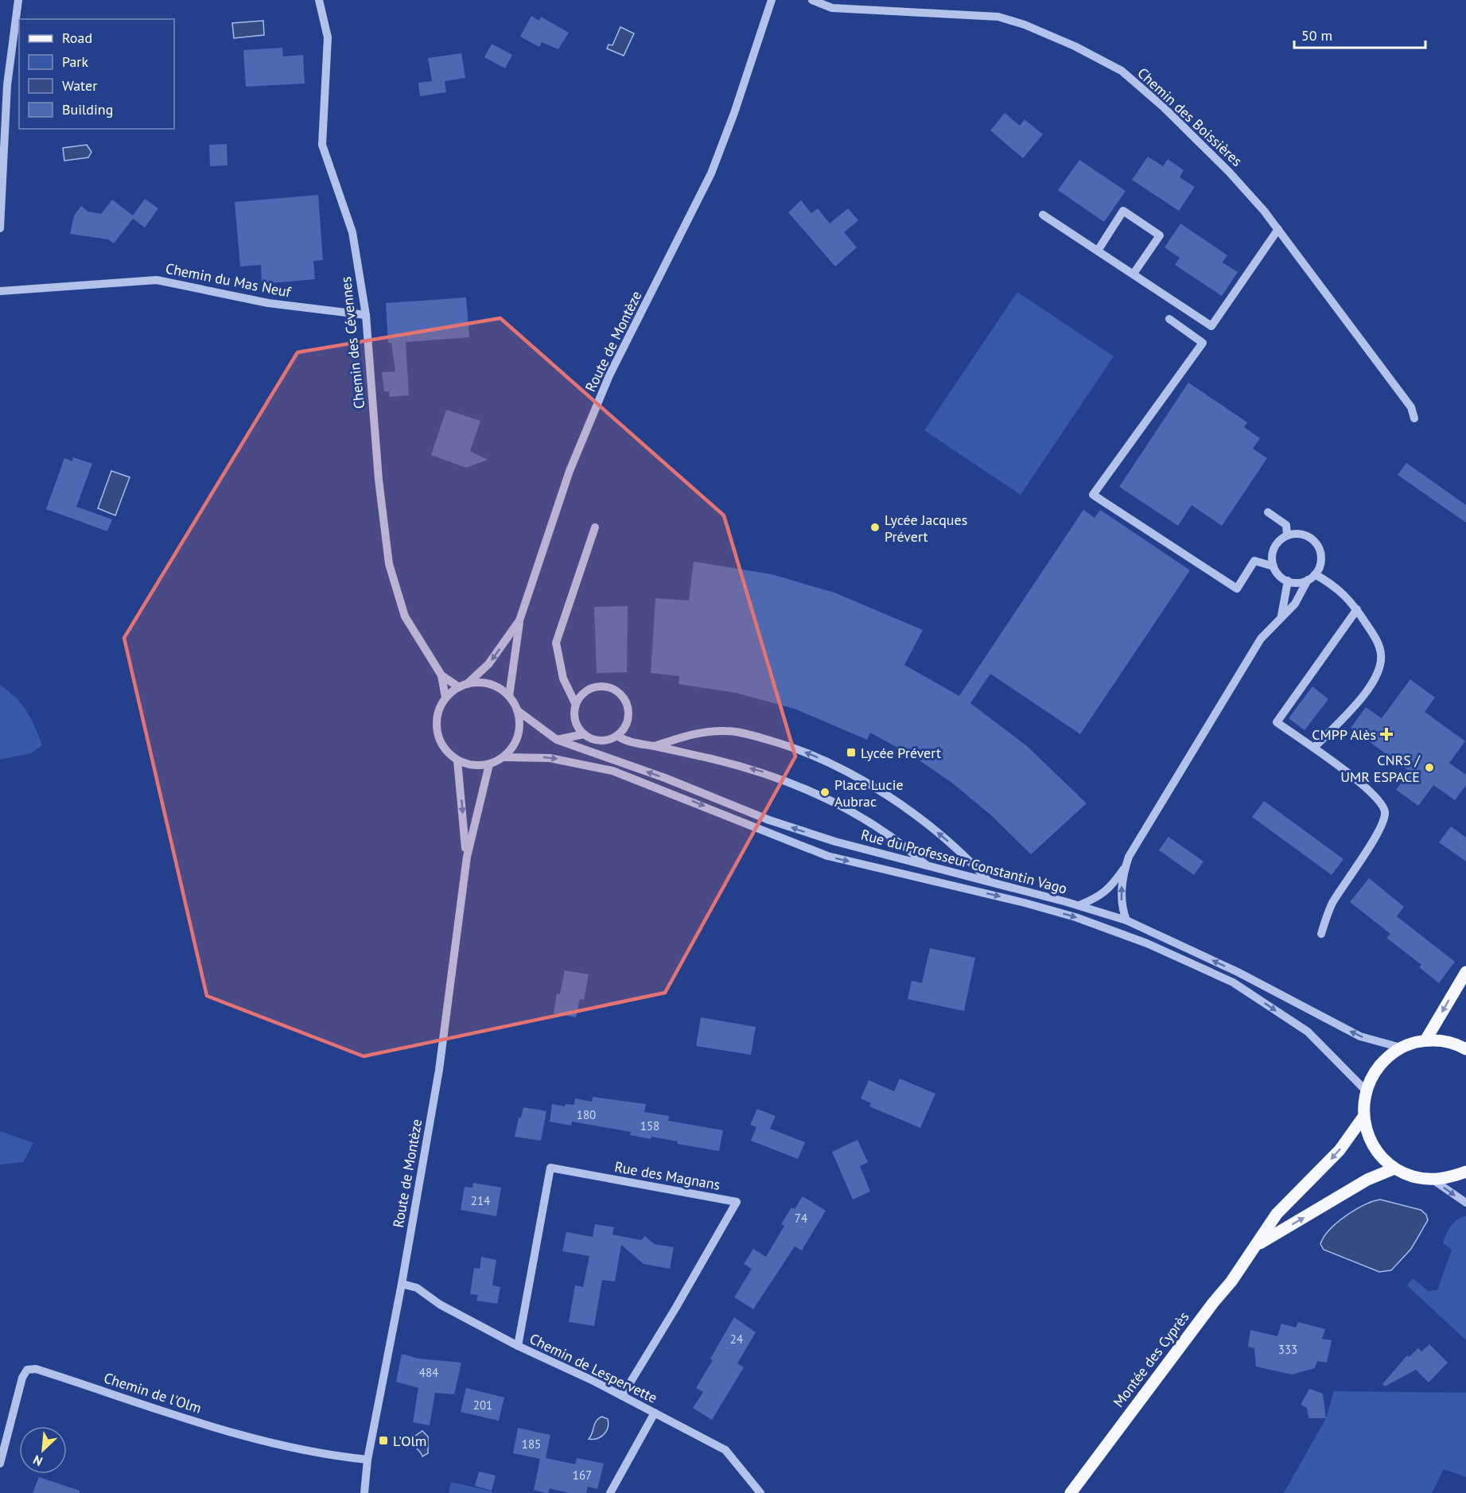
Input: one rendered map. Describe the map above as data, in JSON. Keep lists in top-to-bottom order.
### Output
{
  "streets": {
    "main road": ["Montée des Cyprès"],
    "street": [
      "Chemin des Boissières",
      "Chemin du Mas Neuf",
      "Route de Montèze",
      "Chemin des Cévennes",
      "Rue du Professeur Constantin Vago",
      "Rue des Magnans",
      "Chemin de Lespervette",
      "Chemin de l'Olm"
    ]
  },
  "crossings": [
    ["Chemin du Mas Neuf", "Chemin des Cévennes"],
    ["Route de Montèze", "Chemin des Cévennes"],
    ["Route de Montèze", "Rue du Professeur Constantin Vago"],
    ["Route de Montèze", "Chemin de Lespervette"],
    ["Route de Montèze", "Chemin de l'Olm"],
    ["Chemin des Cévennes", "Rue du Professeur Constantin Vago"],
    ["Rue des Magnans", "Chemin de Lespervette"]
  ],
  "places": {
    "other": ["Lycée Jacques Prévert", "CNRS / UMR ESPACE", "Place Lucie Aubrac"],
    "health": ["CMPP Alès"],
    "transit": ["Lycée Prévert", "L'Olm"]
  },
  "house_numbers": [
    "180",
    "158",
    "214",
    "74",
    "24",
    "333",
    "484",
    "201",
    "185",
    "167"
  ],
  "legend": [
    "Road",
    "Park",
    "Water",
    "Building"
  ],
  "scale_bar": "50 m",
  "north": "bottom left"
}
